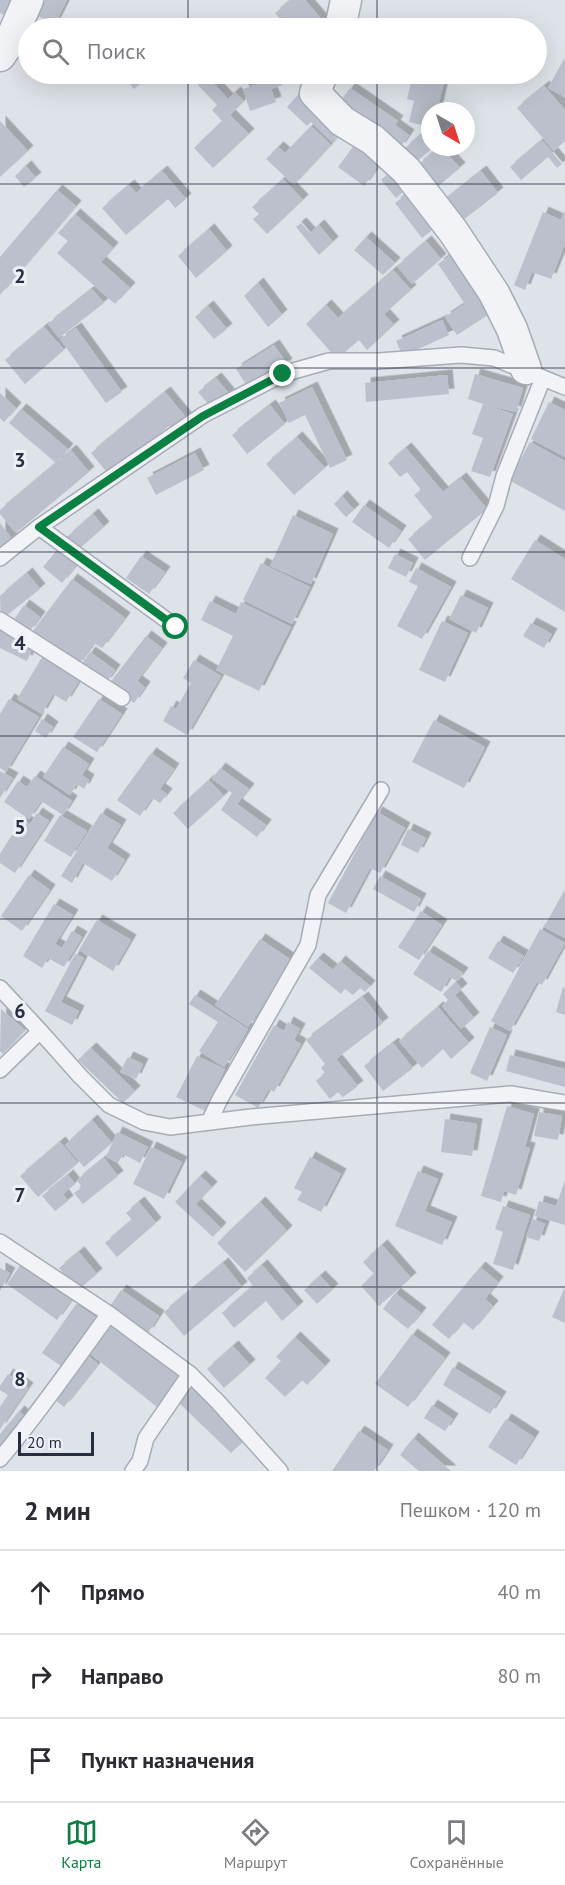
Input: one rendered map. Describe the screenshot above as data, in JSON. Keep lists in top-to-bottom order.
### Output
{
  "scale_bar": "20 m",
  "north": "bottom right",
  "page": {
    "search": "Поиск",
    "scale": "20 m",
    "heading": ["2 мин", "Пешком · 120 m"],
    "list": [
      ["Прямо", "40 m"],
      ["Направо", "80 m"],
      "Пункт назначения"
    ],
    "nav": ["Карта", "Маршрут", "Сохранённые"]
  },
  "grid": {
    "rows": [
      "2",
      "3",
      "4",
      "5",
      "6",
      "7",
      "8"
    ]
  }
}
